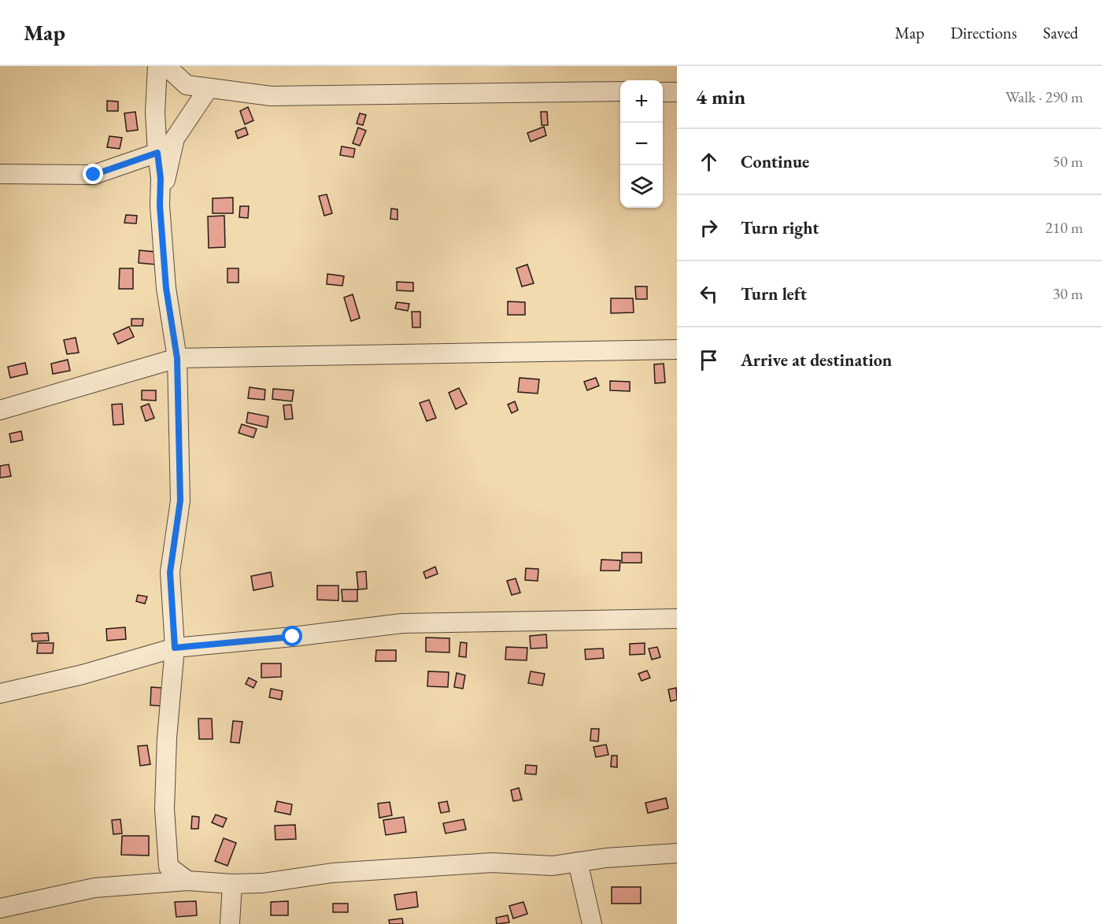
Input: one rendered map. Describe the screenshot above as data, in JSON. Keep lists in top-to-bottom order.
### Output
{
  "page": {
    "header": "Map",
    "nav": ["Map", "Directions", "Saved"],
    "heading": ["4 min", "Walk · 290 m"],
    "map_buttons": ["+", "−"],
    "list": [
      ["Continue", "50 m"],
      ["Turn right", "210 m"],
      ["Turn left", "30 m"],
      "Arrive at destination"
    ]
  }
}
